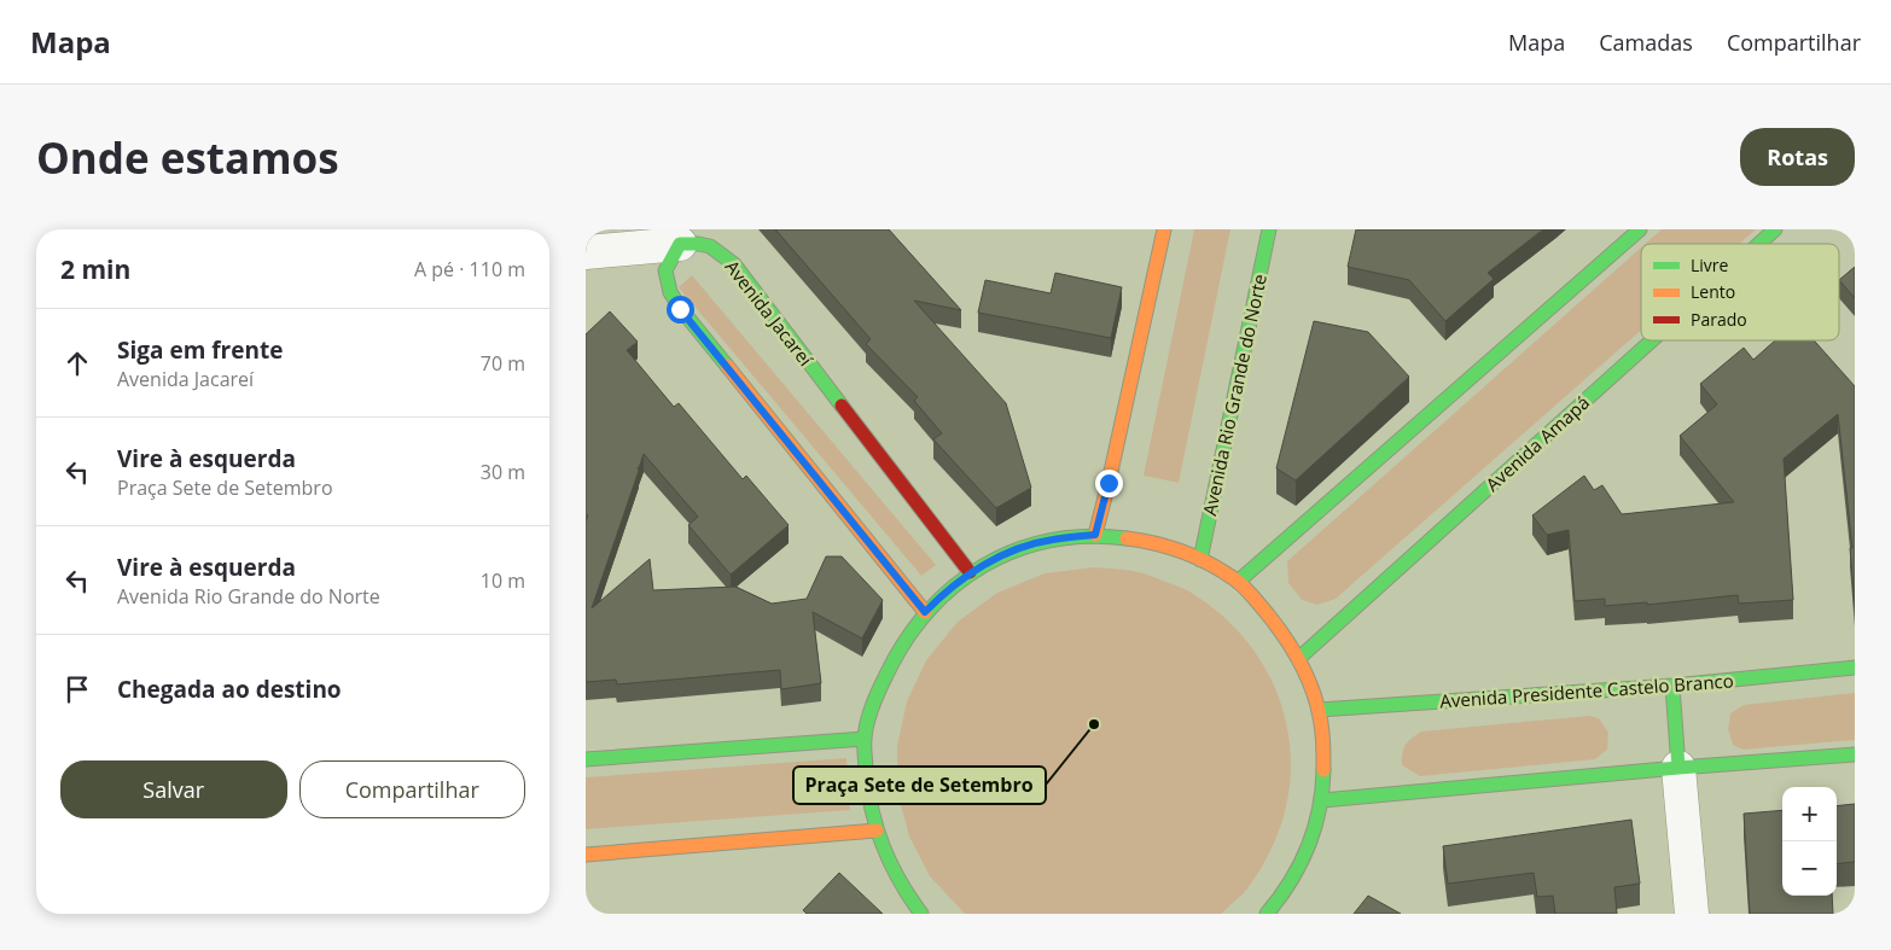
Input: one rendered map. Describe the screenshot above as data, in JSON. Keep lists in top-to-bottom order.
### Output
{
  "streets": {
    "main road": [
      "Avenida Jacareí",
      "Avenida Rio Grande do Norte",
      "Avenida Amapá",
      "Avenida Presidente Castelo Branco"
    ]
  },
  "places": ["Praça Sete de Setembro"],
  "legend": ["Livre", "Lento", "Parado"],
  "page": {
    "header": "Mapa",
    "nav": ["Mapa", "Camadas", "Compartilhar"],
    "buttons": [
      "Rotas",
      ["Salvar", "Compartilhar"]
    ],
    "title": "Onde estamos",
    "heading": ["2 min", "A pé · 110 m"],
    "list": [
      ["Siga em frente", "Avenida Jacareí", "70 m"],
      ["Vire à esquerda", "Praça Sete de Setembro", "30 m"],
      ["Vire à esquerda", "Avenida Rio Grande do Norte", "10 m"],
      "Chegada ao destino"
    ],
    "map_buttons": ["+", "−"]
  }
}
